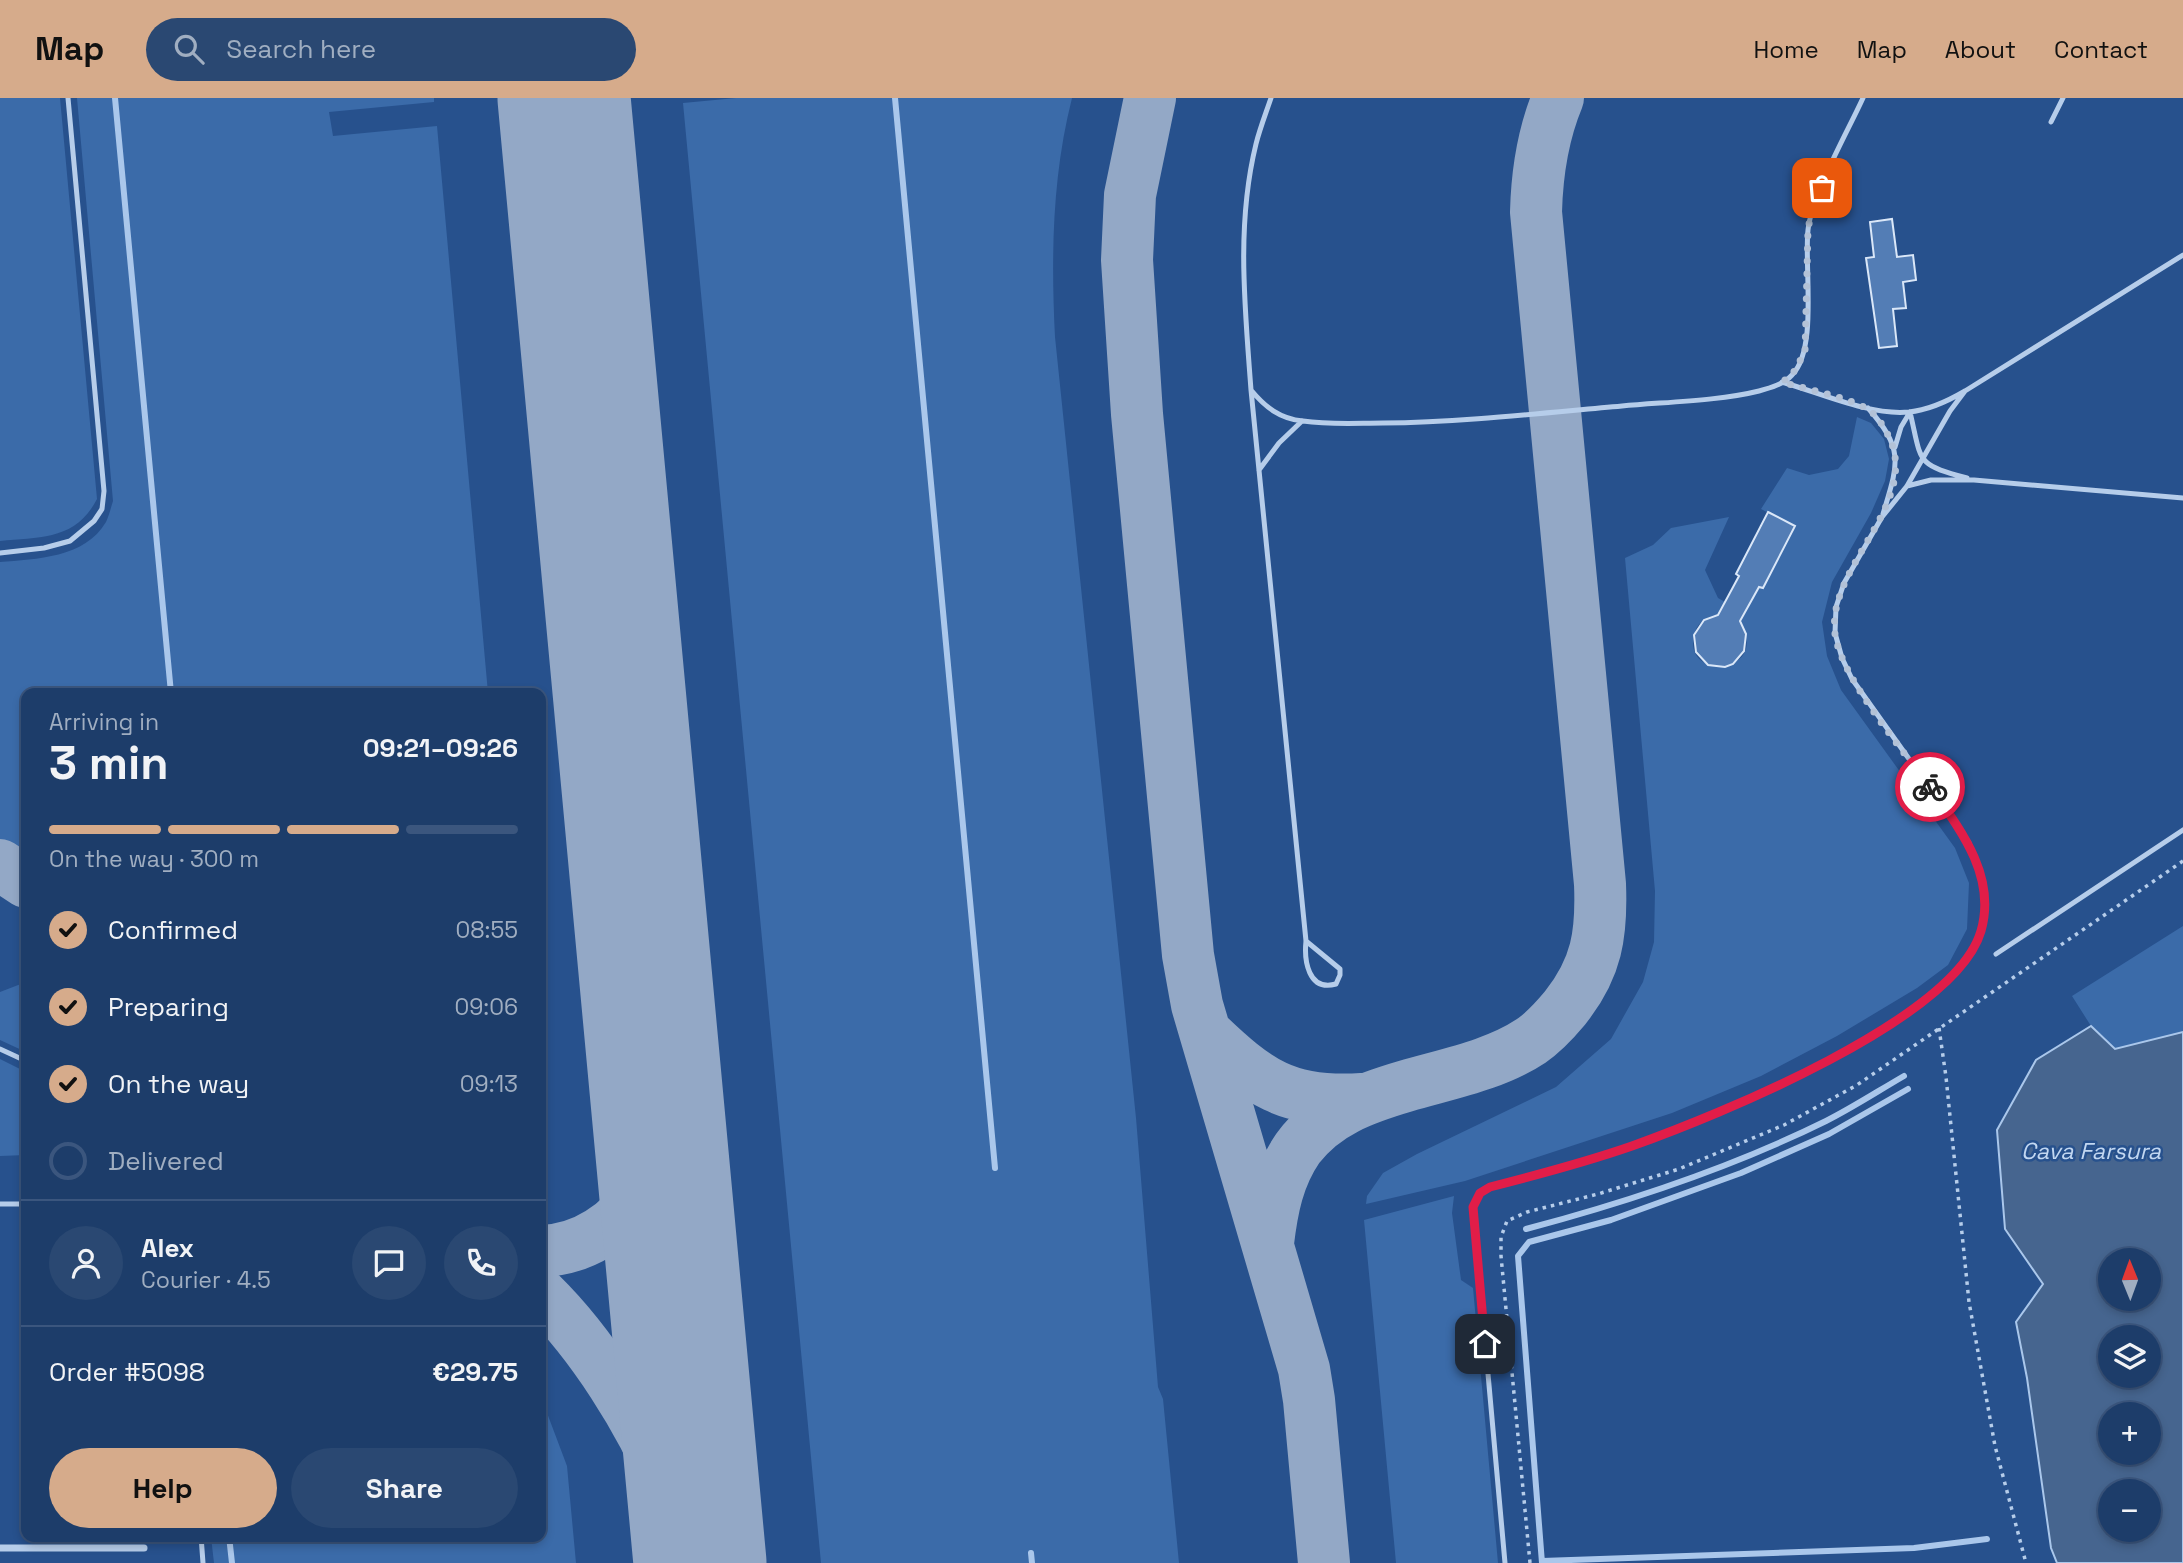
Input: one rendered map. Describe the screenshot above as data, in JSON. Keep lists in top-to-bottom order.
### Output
{
  "water": ["Cava Farsura"],
  "north": "top",
  "page": {
    "header": "Map",
    "search": "Search here",
    "nav": [
      "Home",
      "Map",
      "About",
      "Contact"
    ],
    "heading": ["3 min", "Arriving in", "09:21–09:26"],
    "panel": [
      "Alex",
      "Courier · 4.5",
      "Order #5098",
      "€29.75"
    ],
    "bar": "On the way · 300 m",
    "list": [
      ["Confirmed", "08:55"],
      ["Preparing", "09:06"],
      ["On the way", "09:13"],
      "Delivered"
    ],
    "map_buttons": ["+", "−"],
    "buttons": ["Help", "Share"]
  }
}
